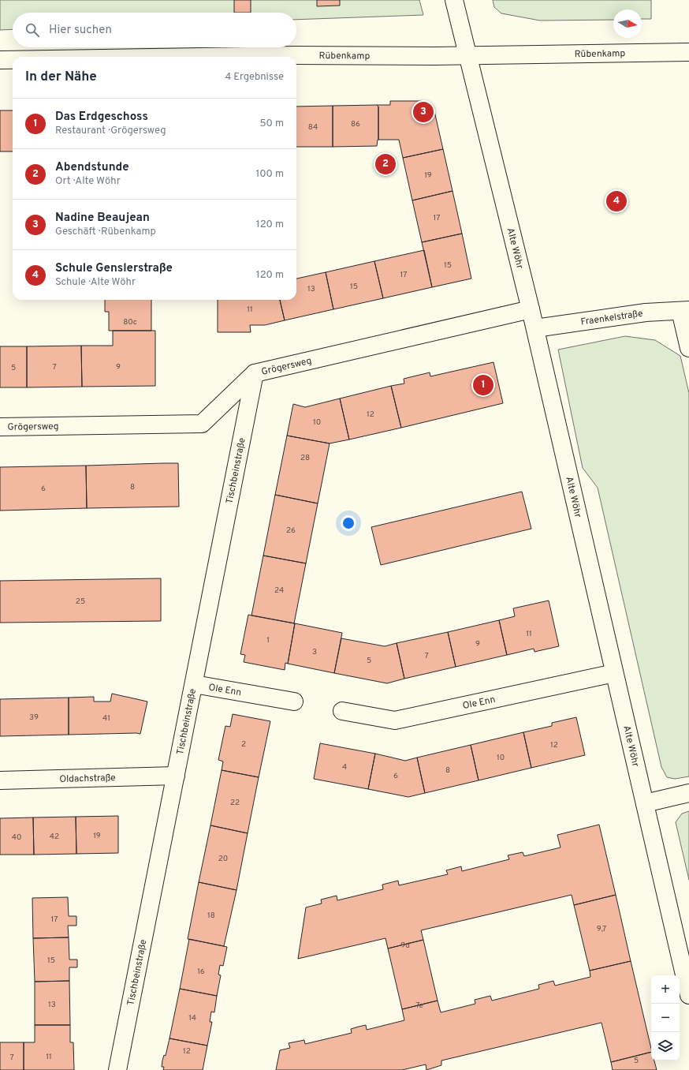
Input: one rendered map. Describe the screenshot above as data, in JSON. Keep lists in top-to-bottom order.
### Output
{
  "streets": {
    "street": [
      "Rübenkamp",
      "Alte Wöhr",
      "Fraenkelstraße",
      "Grögersweg",
      "Tischbeinstraße",
      "Ole Enn",
      "Oldachstraße"
    ]
  },
  "crossings": [
    ["Rübenkamp", "Alte Wöhr"],
    ["Alte Wöhr", "Fraenkelstraße"],
    ["Alte Wöhr", "Grögersweg"],
    ["Alte Wöhr", "Ole Enn"],
    ["Grögersweg", "Tischbeinstraße"],
    ["Tischbeinstraße", "Ole Enn"],
    ["Tischbeinstraße", "Oldachstraße"]
  ],
  "house_numbers": [
    "86",
    "84",
    "19",
    "17",
    "15",
    "17",
    "15",
    "13",
    "11",
    "80c",
    "7",
    "9",
    "5",
    "12",
    "10",
    "28",
    "8",
    "6",
    "26",
    "24",
    "25",
    "11",
    "1",
    "9",
    "3",
    "7",
    "5",
    "39",
    "41",
    "2",
    "12",
    "10",
    "4",
    "8",
    "6",
    "22",
    "19",
    "42",
    "40",
    "20",
    "18",
    "17",
    "9,7",
    "9d",
    "15",
    "16",
    "13",
    "7e",
    "14",
    "12",
    "11",
    "7",
    "5"
  ],
  "north": "right",
  "page": {
    "search": "Hier suchen",
    "heading": ["In der Nähe", "4 Ergebnisse"],
    "list": [
      {
        "mark": "1",
        "name": "Das Erdgeschoss",
        "note": "Restaurant · Grögersweg",
        "value": "50 m"
      },
      {
        "mark": "2",
        "name": "Abendstunde",
        "note": "Ort · Alte Wöhr",
        "value": "100 m"
      },
      {
        "mark": "3",
        "name": "Nadine Beaujean",
        "note": "Geschäft · Rübenkamp",
        "value": "120 m"
      },
      {
        "mark": "4",
        "name": "Schule Genslerstraße",
        "note": "Schule · Alte Wöhr",
        "value": "120 m"
      }
    ],
    "pins": [
      "3",
      "2",
      "4",
      "1"
    ],
    "map_buttons": ["+", "−"]
  }
}
